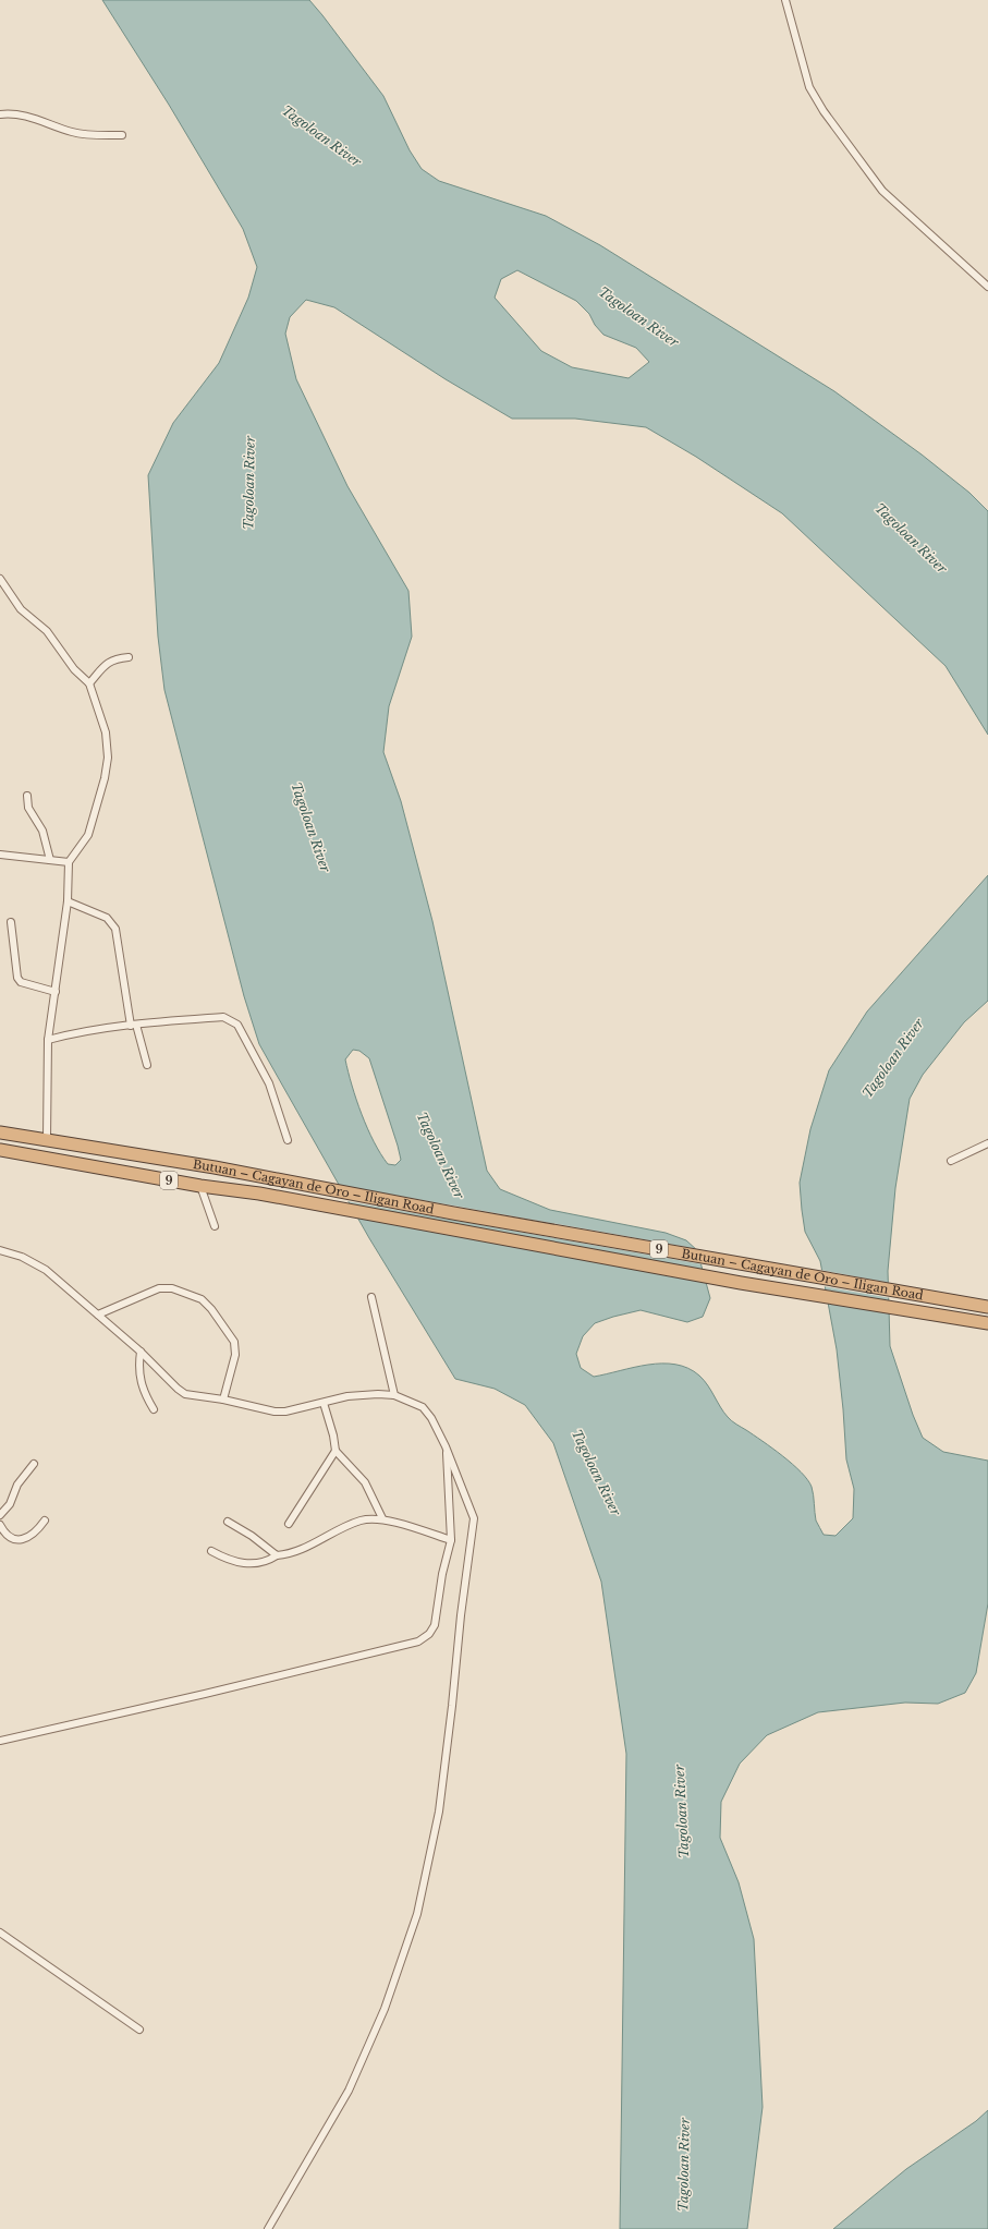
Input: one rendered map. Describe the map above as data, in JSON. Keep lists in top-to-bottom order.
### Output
{
  "streets": {
    "highway": ["9", "Butuan – Cagayan de Oro – Iligan Road"]
  },
  "water": ["Tagoloan River"]
}
